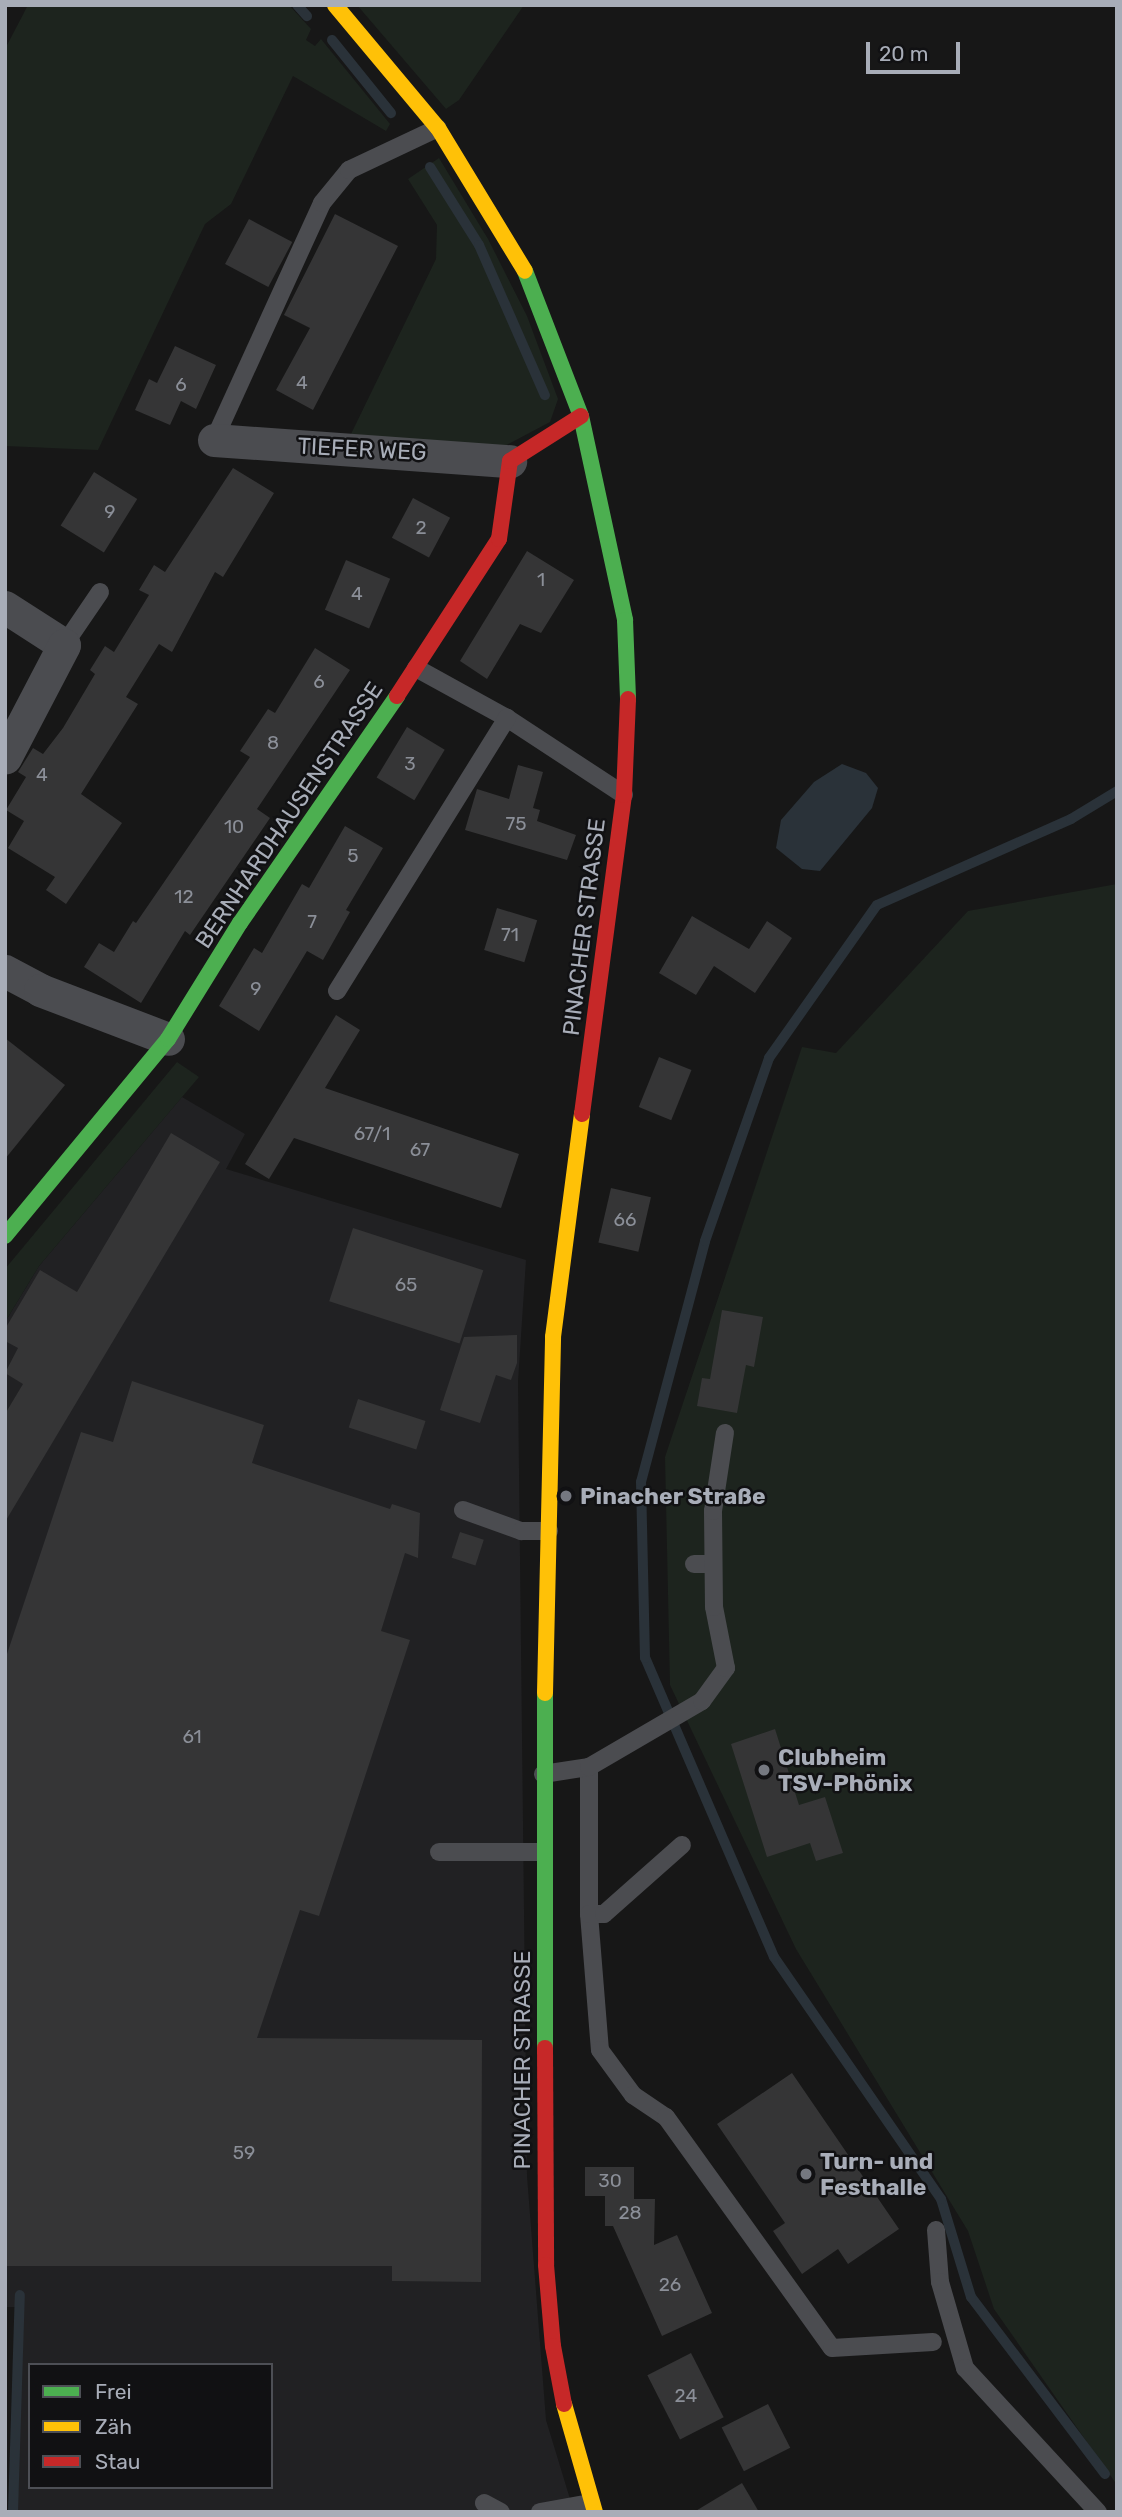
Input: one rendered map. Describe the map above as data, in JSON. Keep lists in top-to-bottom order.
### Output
{
  "streets": {
    "street": ["TIEFER WEG", "BERNHARDHAUSENSTRASSE", "PINACHER STRASSE"]
  },
  "crossings": [
    ["TIEFER WEG", "BERNHARDHAUSENSTRASSE"]
  ],
  "places": ["Pinacher Straße", "Clubheim TSV-Phönix", "Turn- und Festhalle"],
  "house_numbers": [
    "4",
    "6",
    "9",
    "2",
    "1",
    "4",
    "6",
    "8",
    "3",
    "4",
    "75",
    "10",
    "5",
    "12",
    "7",
    "71",
    "9",
    "67/1",
    "67",
    "66",
    "65",
    "61",
    "59",
    "30",
    "28",
    "26",
    "24"
  ],
  "legend": ["Frei", "Zäh", "Stau"],
  "scale_bar": "20 m"
}
